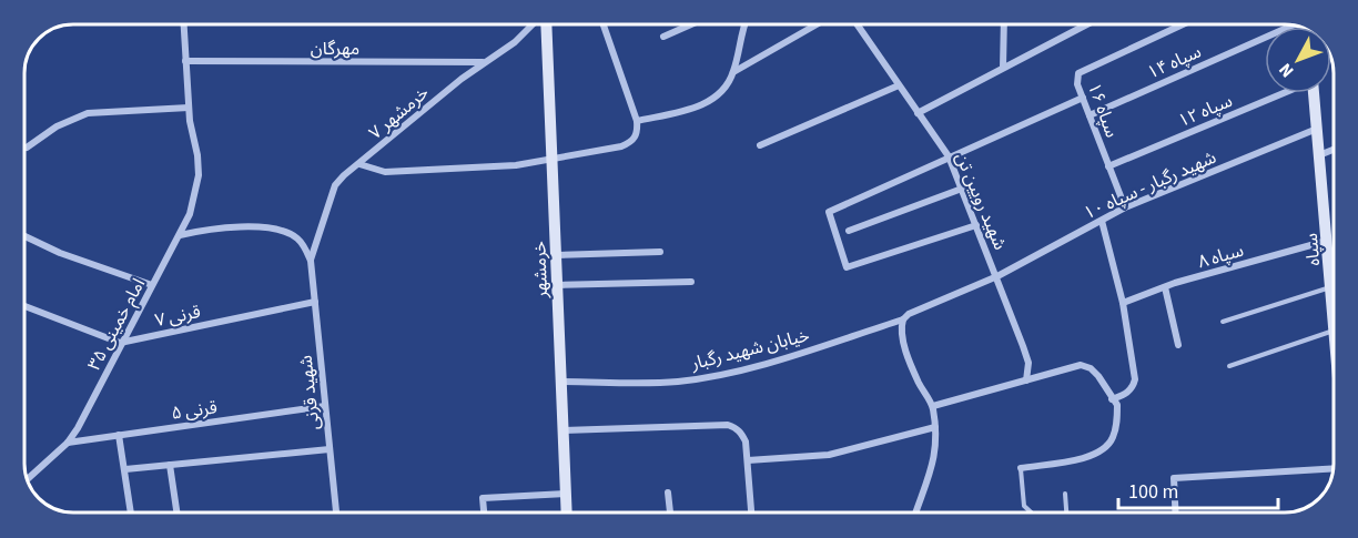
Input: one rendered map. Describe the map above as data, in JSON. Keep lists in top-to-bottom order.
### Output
{
  "streets": {
    "street": [
      "مهرگان",
      "سپاه ۱۴",
      "سپاه ۱۶",
      "سپاه ۱۲",
      "خرمشهر ۷",
      "شهید رگبار - سپاه ۱۰",
      "شهید رویین تن",
      "سپاه",
      "سپاه ۸",
      "خرمشهر",
      "قرنی ۷",
      "امام خمینی ۳۵",
      "خیابان شهید رگبار",
      "شهید قرنی",
      "قرنی ۵"
    ]
  },
  "crossings": [
    ["مهرگان", "خرمشهر ۷"],
    ["سپاه ۱۴", "سپاه ۱۶"],
    ["سپاه ۱۶", "سپاه ۱۲"],
    ["سپاه ۱۶", "شهید رگبار - سپاه ۱۰"],
    ["خرمشهر ۷", "شهید قرنی"],
    ["شهید رگبار - سپاه ۱۰", "شهید رویین تن"],
    ["شهید رگبار - سپاه ۱۰", "سپاه"],
    ["شهید رگبار - سپاه ۱۰", "خیابان شهید رگبار"],
    ["سپاه", "سپاه ۸"],
    ["خرمشهر", "خیابان شهید رگبار"],
    ["قرنی ۷", "امام خمینی ۳۵"],
    ["قرنی ۷", "شهید قرنی"],
    ["امام خمینی ۳۵", "قرنی ۵"],
    ["شهید قرنی", "قرنی ۵"]
  ],
  "scale_bar": "100 m",
  "north": "bottom left"
}
